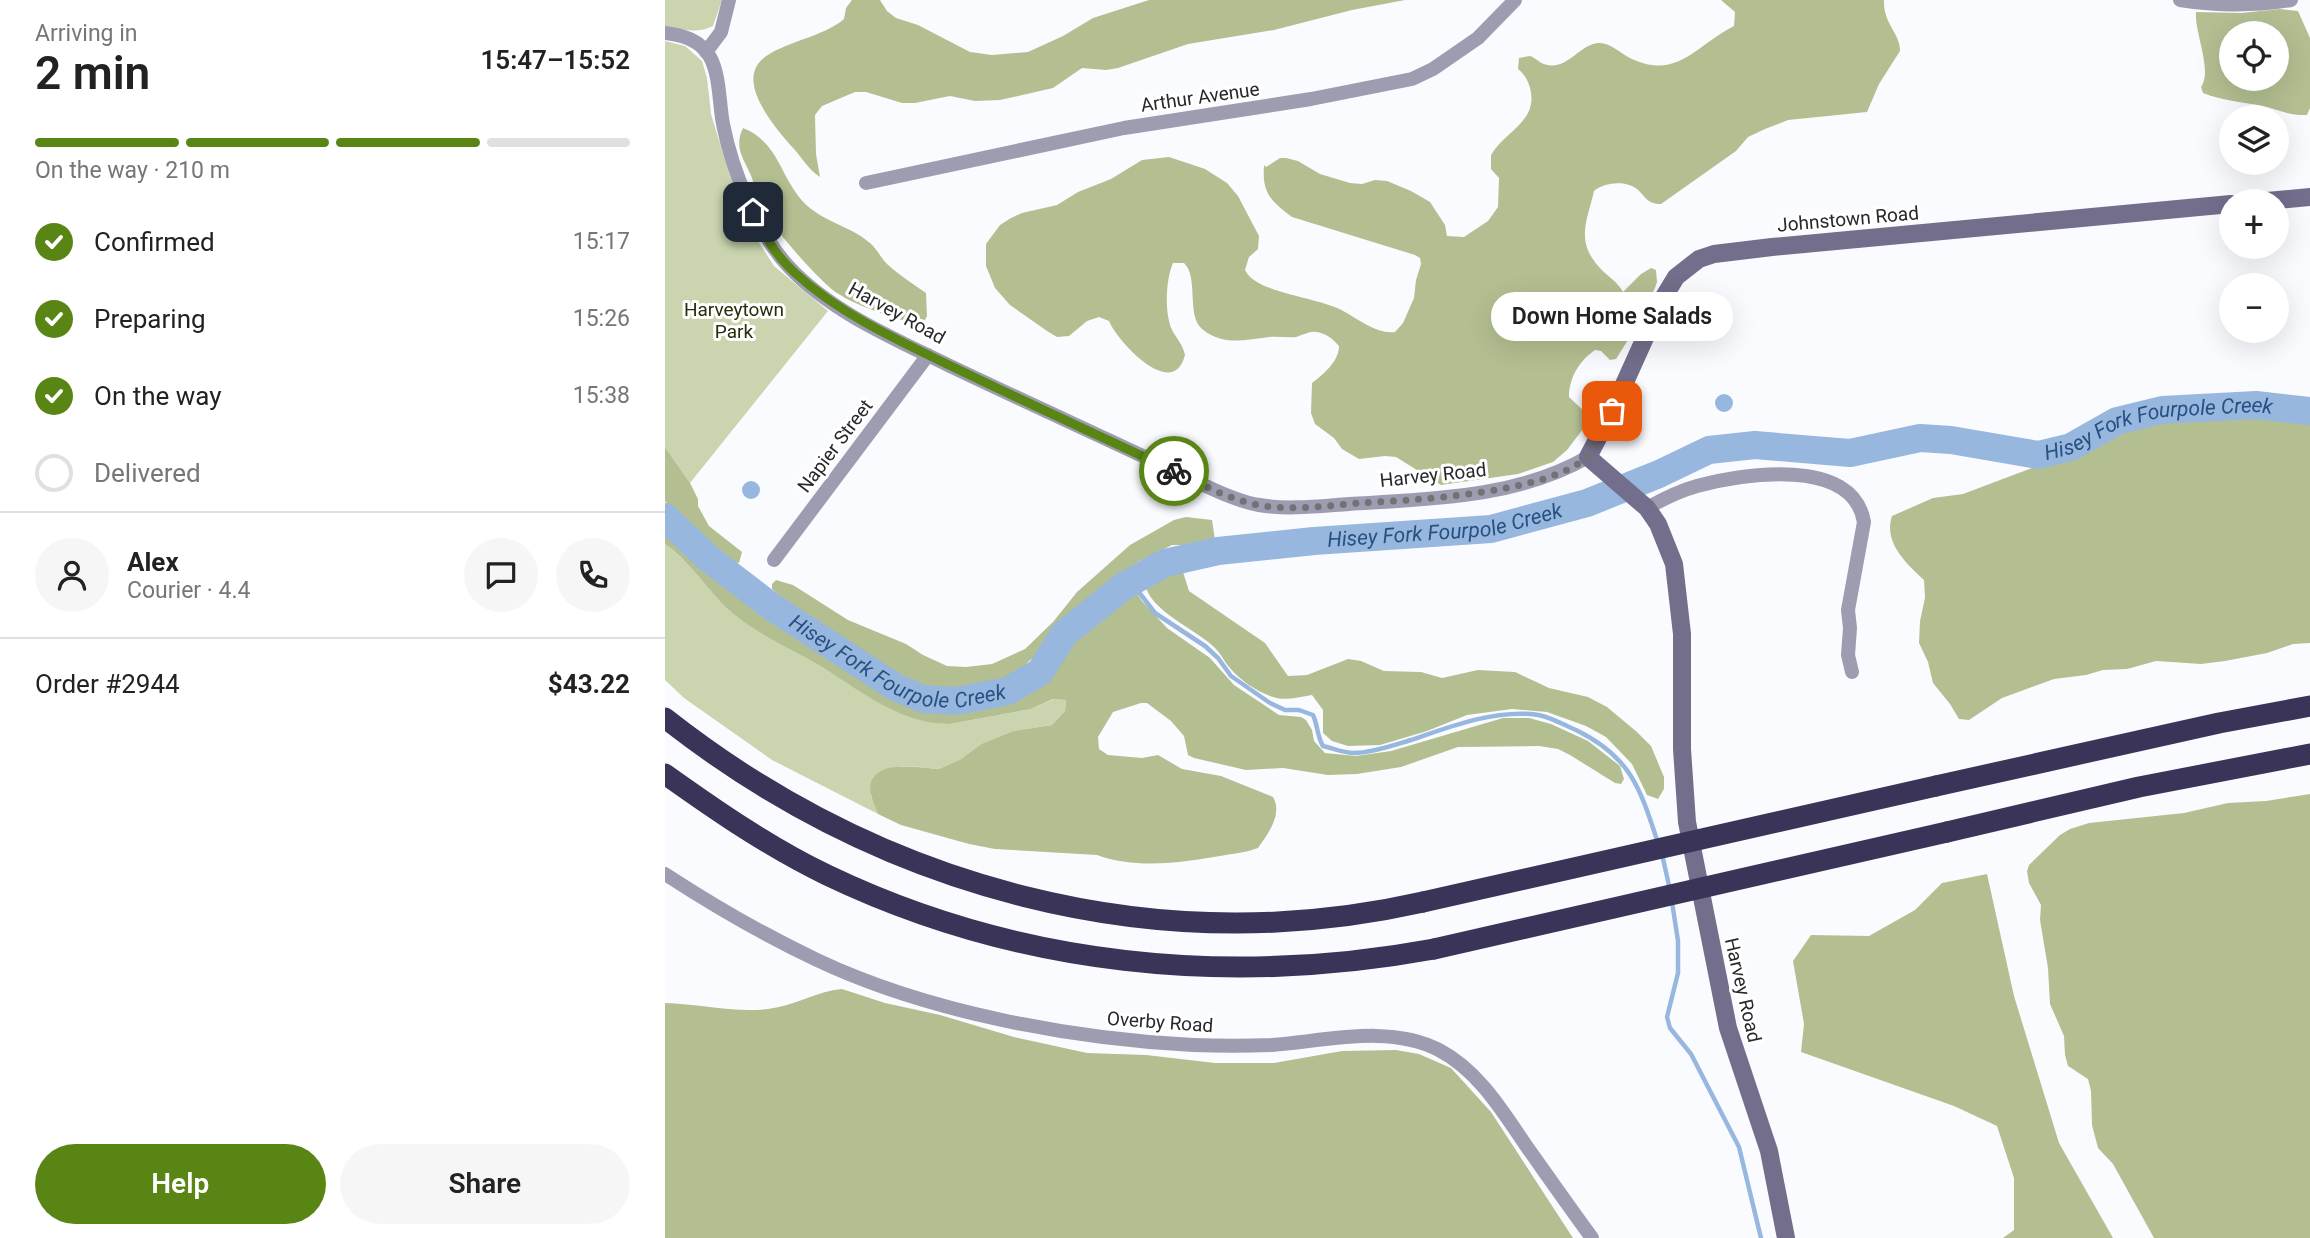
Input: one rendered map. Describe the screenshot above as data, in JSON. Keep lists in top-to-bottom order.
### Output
{
  "streets": {
    "street": [
      "Arthur Avenue",
      "Johnstown Road",
      "Harvey Road",
      "Napier Street",
      "Overby Road"
    ]
  },
  "crossings": [
    ["Johnstown Road", "Harvey Road"],
    ["Harvey Road", "Napier Street"]
  ],
  "water": ["Hisey Fork Fourpole Creek"],
  "parks": ["Harveytown Park"],
  "places": ["Down Home Salads"],
  "page": {
    "heading": ["2 min", "Arriving in", "15:47–15:52"],
    "panel": [
      "Alex",
      "Courier · 4.4",
      "Order #2944",
      "$43.22"
    ],
    "map_buttons": ["+", "−"],
    "bar": "On the way · 210 m",
    "list": [
      ["Confirmed", "15:17"],
      ["Preparing", "15:26"],
      ["On the way", "15:38"],
      "Delivered"
    ],
    "bubble": "Down Home Salads",
    "buttons": ["Help", "Share"]
  }
}
